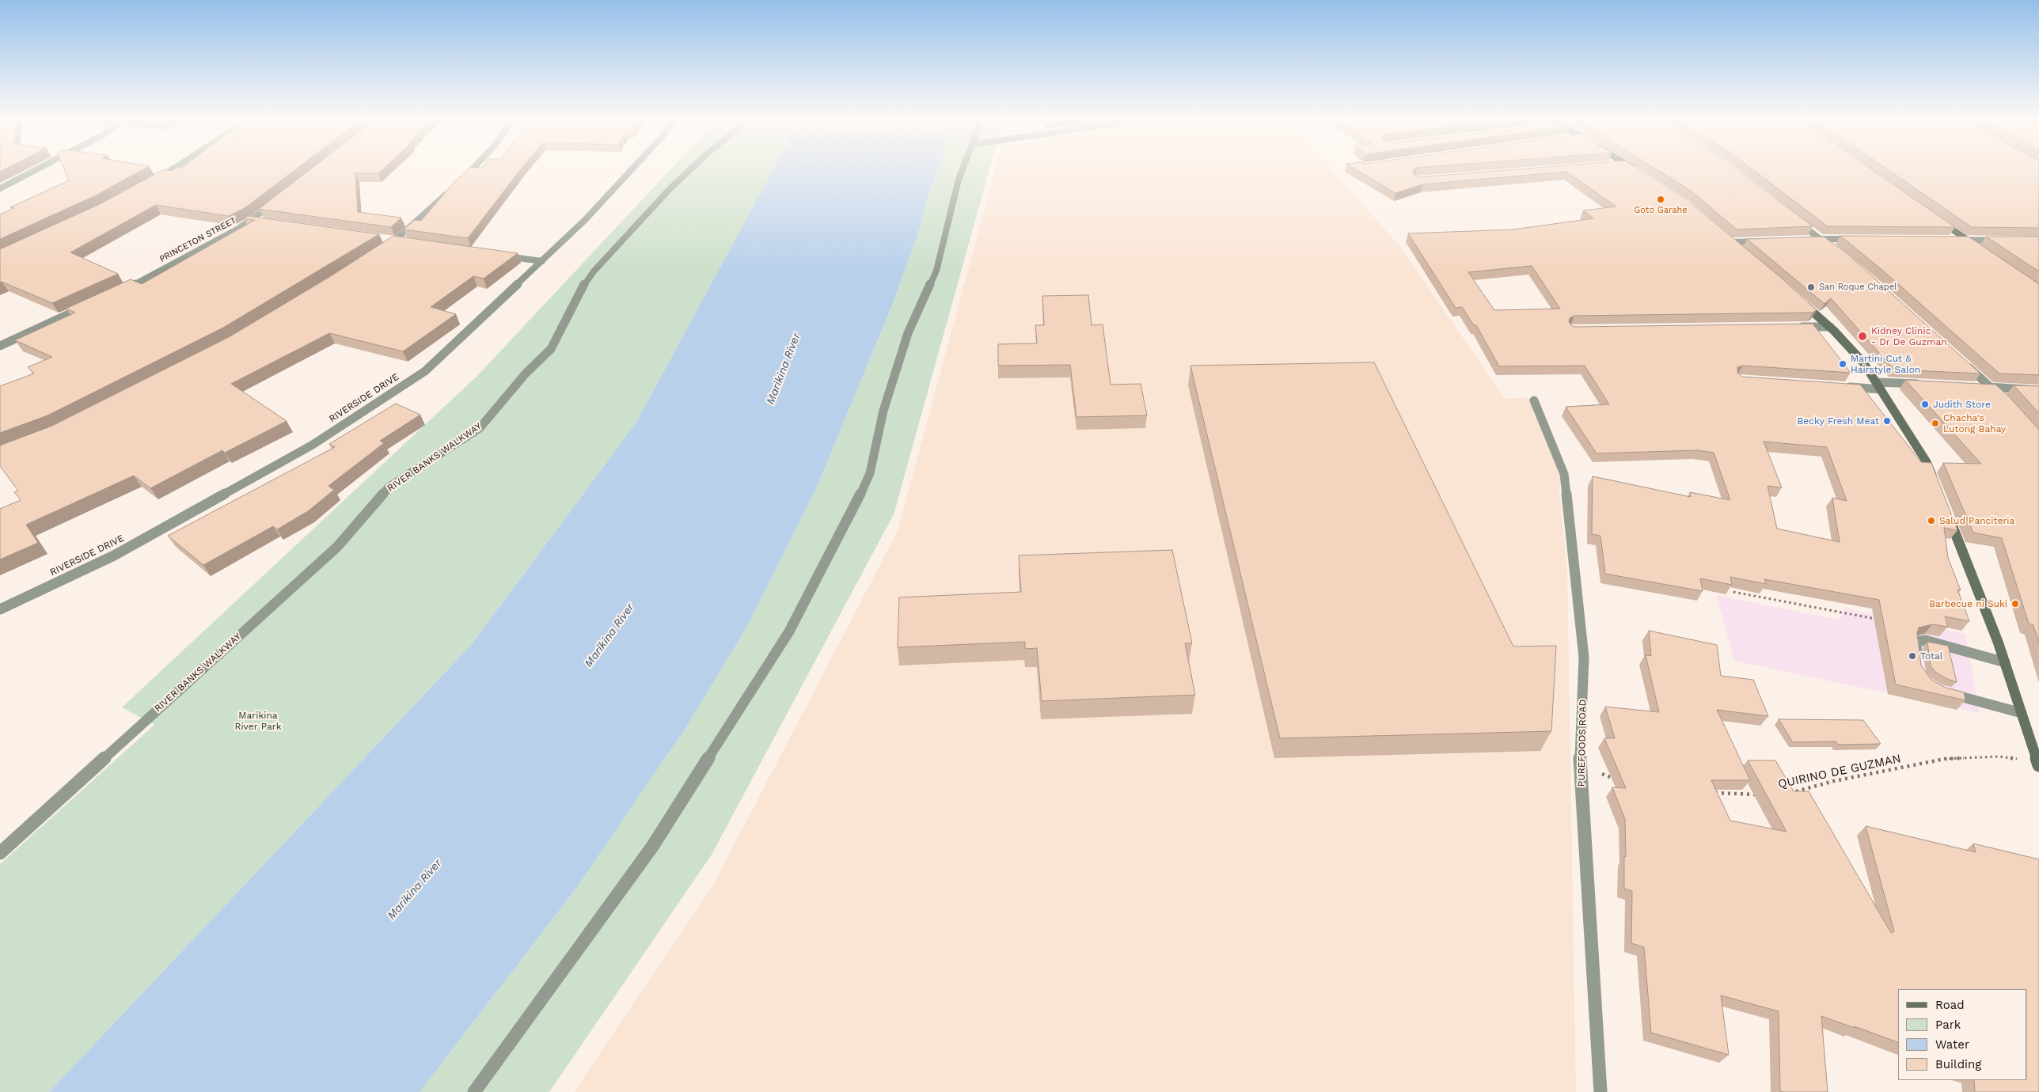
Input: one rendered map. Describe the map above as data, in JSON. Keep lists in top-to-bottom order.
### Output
{
  "streets": {
    "street": [
      "PRINCETON STREET",
      "RIVERSIDE DRIVE",
      "RIVER BANKS WALKWAY",
      "PUREFOODS ROAD"
    ],
    "path": ["QUIRINO DE GUZMAN"]
  },
  "water": ["Marikina River"],
  "parks": ["Marikina River Park"],
  "places": [
    "Goto Garahe",
    "San Roque Chapel",
    "Kidney Clinic - Dr De Guzman",
    "Martini Cut & Hairstyle Salon",
    "Judith Store",
    "Becky Fresh Meat",
    "Chacha's Lutong Bahay",
    "Salud Panciteria",
    "Barbecue ni Suki",
    "Total"
  ],
  "legend": [
    "Road",
    "Park",
    "Water",
    "Building"
  ]
}
